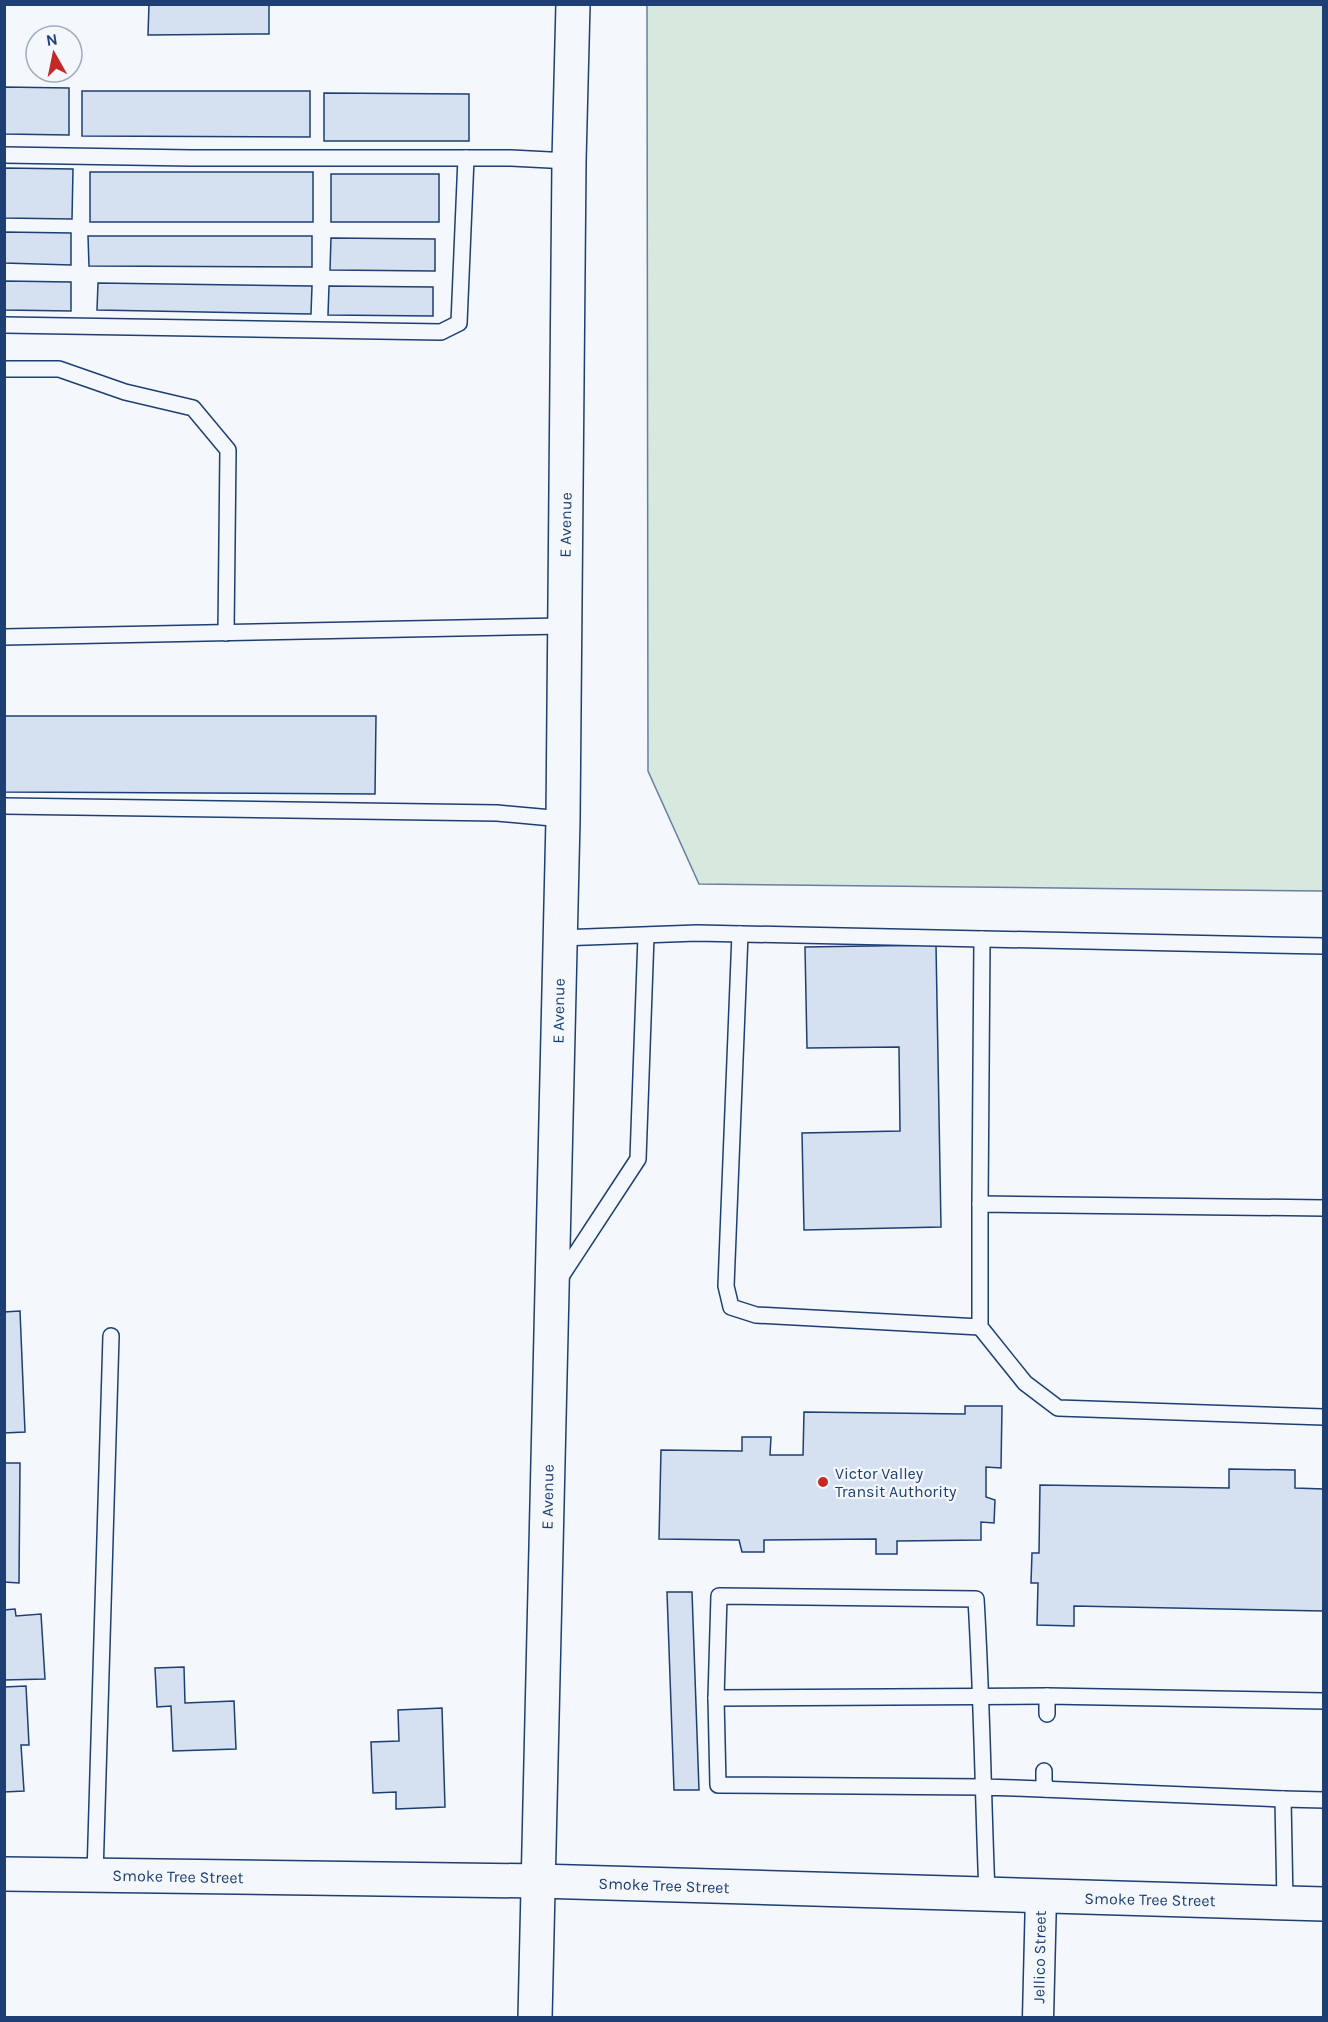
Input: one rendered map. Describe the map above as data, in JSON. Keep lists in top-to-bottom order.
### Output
{
  "streets": {
    "street": ["E Avenue", "Smoke Tree Street", "Jellico Street"]
  },
  "crossings": [
    ["E Avenue", "Smoke Tree Street"],
    ["Smoke Tree Street", "Jellico Street"]
  ],
  "places": ["Victor Valley Transit Authority"],
  "north": "top"
}
